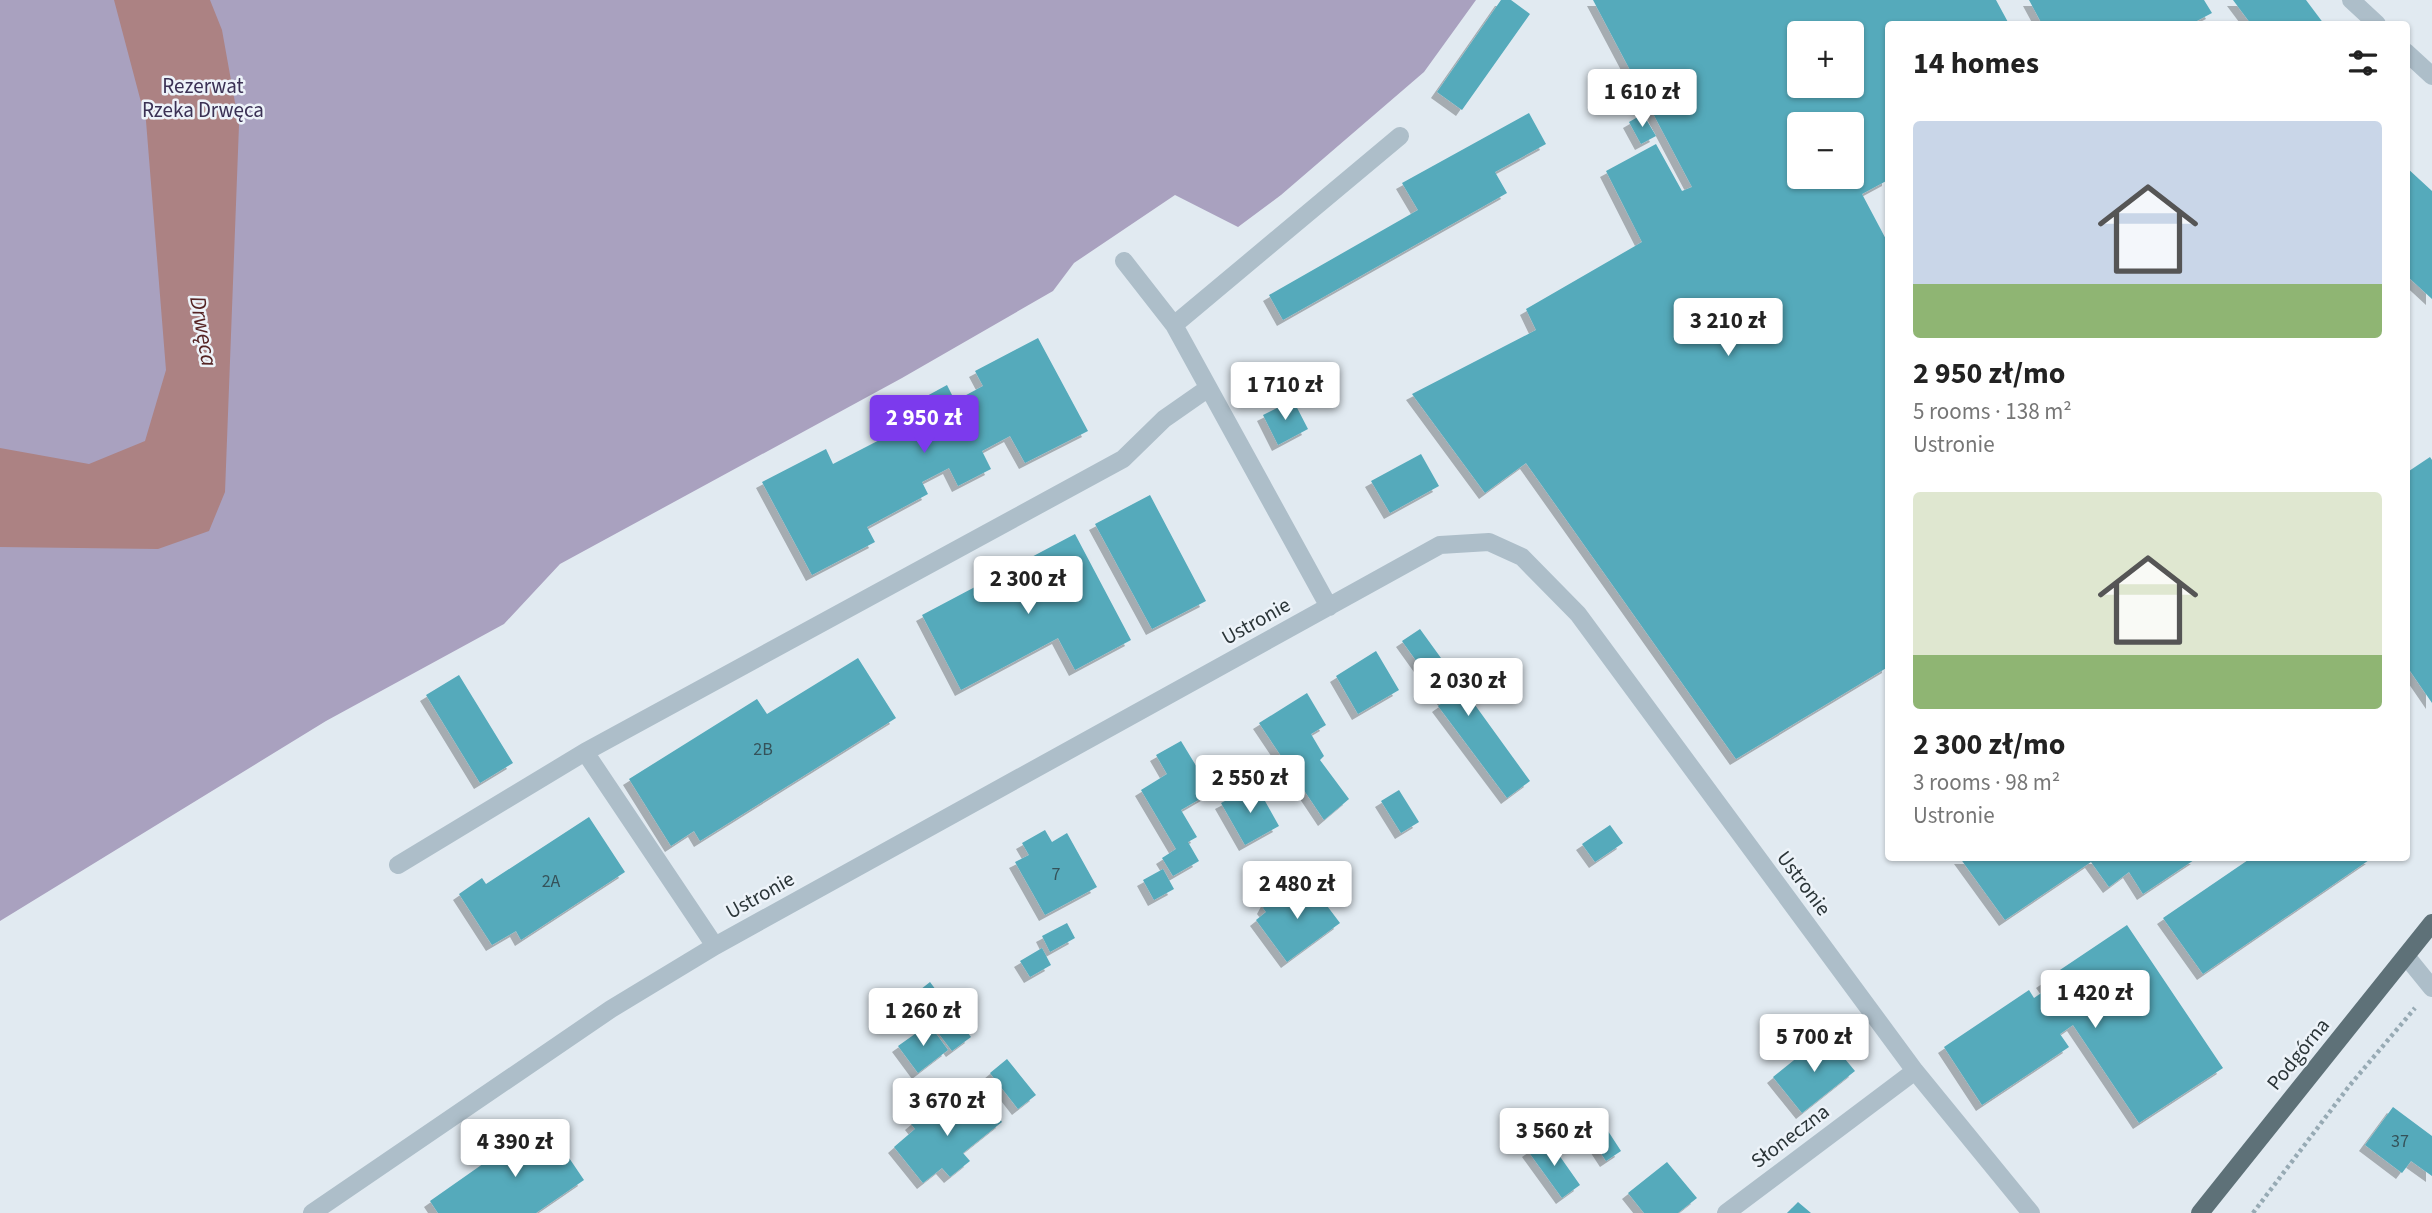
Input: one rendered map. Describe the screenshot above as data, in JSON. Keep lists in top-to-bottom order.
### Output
{
  "streets": {
    "main road": ["Podgórna"],
    "street": ["Ustronie", "Słoneczna"]
  },
  "crossings": [
    ["Ustronie", "Słoneczna"]
  ],
  "water": ["Drwęca"],
  "parks": ["Rezerwat Rzeka Drwęca"],
  "house_numbers": [
    "2B",
    "7",
    "2A",
    "37"
  ],
  "page": {
    "map_buttons": ["+", "−"],
    "heading": "14 homes",
    "price": [
      "1 610 zł",
      "3 210 zł",
      "1 710 zł",
      "2 950 zł",
      "2 300 zł",
      "2 030 zł",
      "2 550 zł",
      "2 480 zł",
      "1 420 zł",
      "1 260 zł",
      "5 700 zł",
      "3 670 zł",
      "3 560 zł",
      "4 390 zł"
    ],
    "list": [
      {
        "name": "2 950 zł/mo",
        "note": "5 rooms · 138 m² · Ustronie"
      },
      {
        "name": "2 300 zł/mo",
        "note": "3 rooms · 98 m² · Ustronie"
      }
    ]
  }
}
